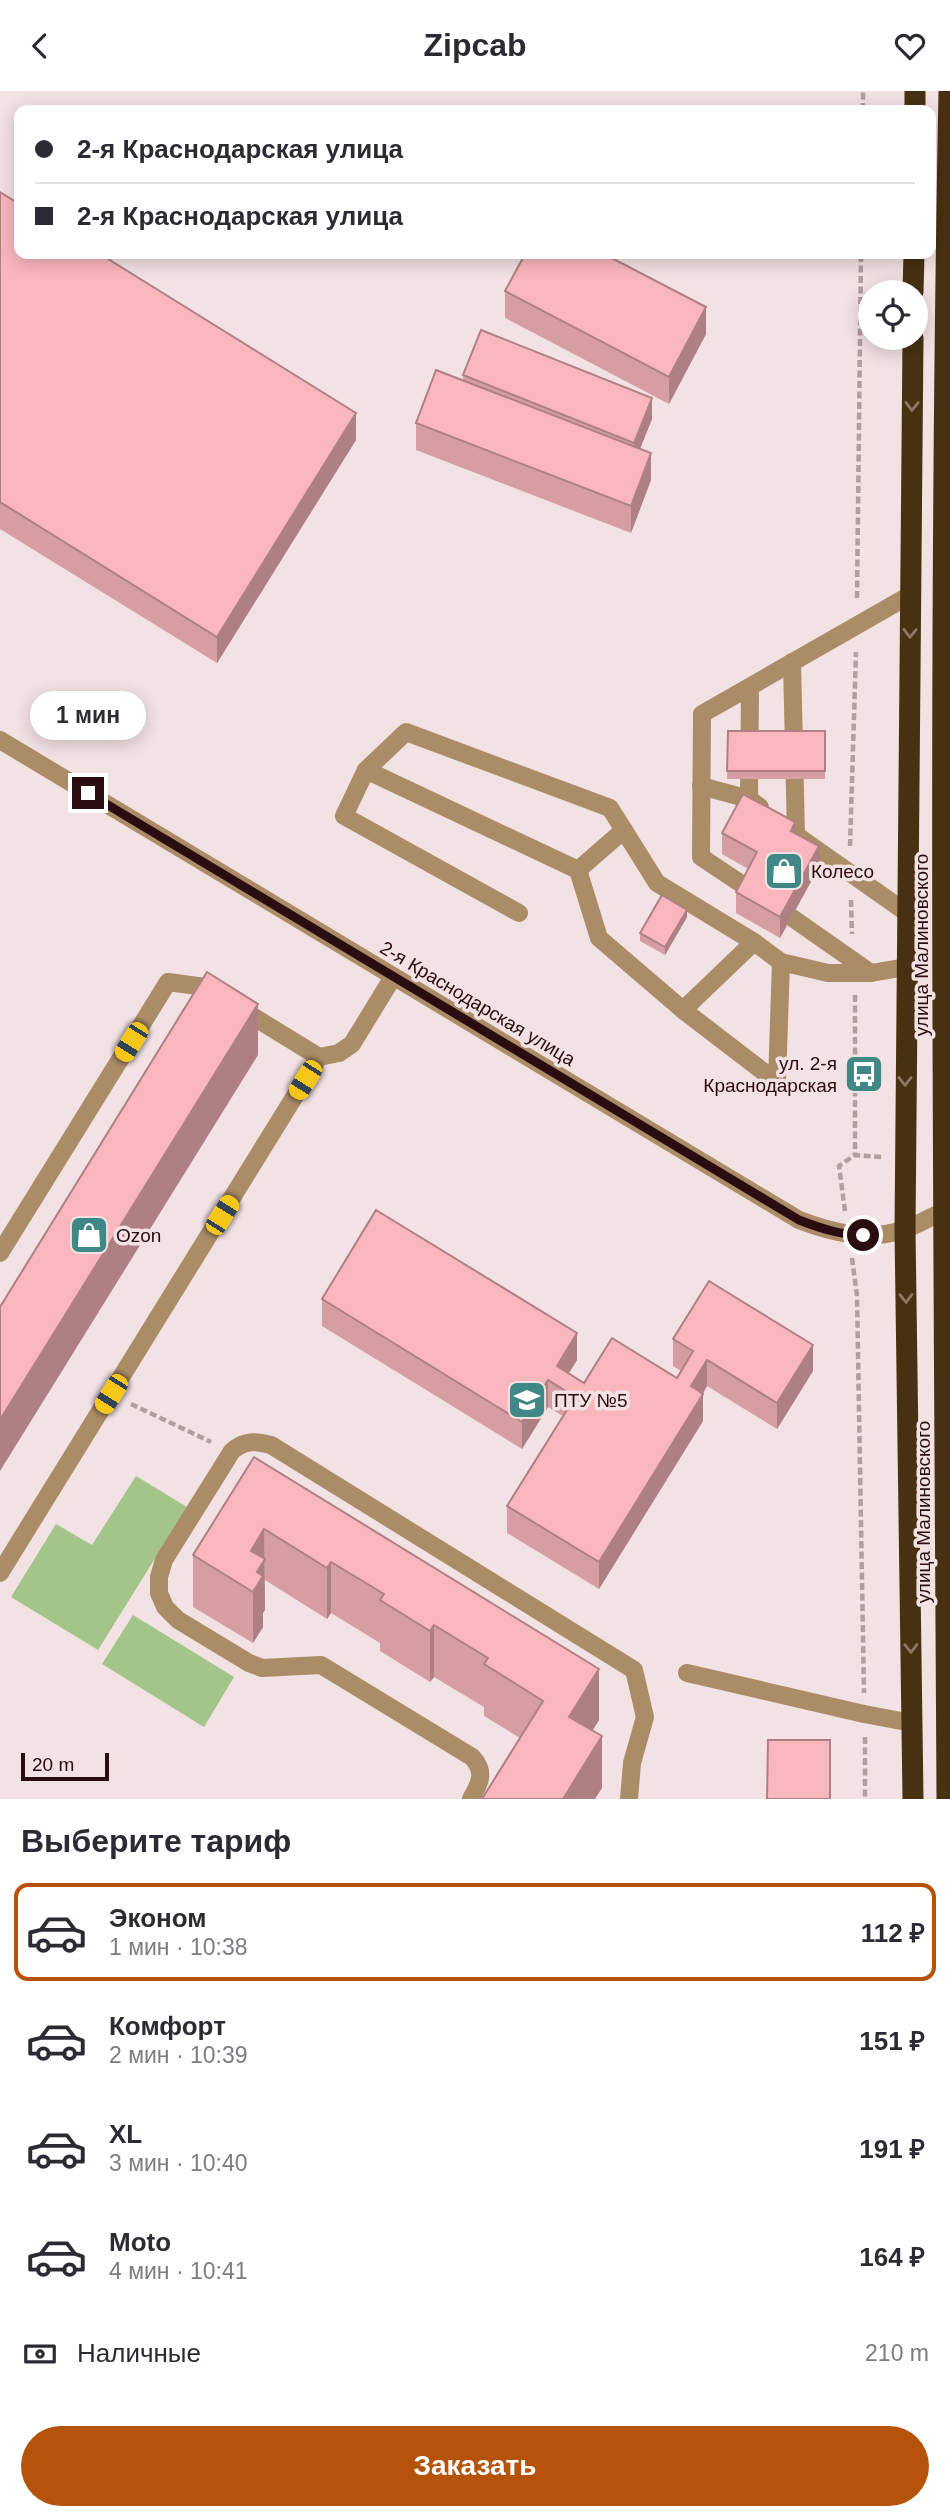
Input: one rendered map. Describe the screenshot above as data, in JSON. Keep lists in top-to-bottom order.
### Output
{
  "streets": {
    "highway": ["улица Малиновского"],
    "street": ["2-я Краснодарская улица"]
  },
  "crossings": [
    ["улица Малиновского", "2-я Краснодарская улица"]
  ],
  "places": {
    "shop": ["Колесо", "Ozon"],
    "bus stop": ["ул. 2-я Краснодарская"],
    "school or university": ["ПТУ №5"]
  },
  "scale_bar": "20 m",
  "page": {
    "header": "Zipcab",
    "banner": ["2-я Краснодарская улица", "2-я Краснодарская улица"],
    "bubble": "1 мин",
    "scale": "20 m",
    "heading": "Выберите тариф",
    "list": [
      {
        "name": "Эконом",
        "note": "1 мин · 10:38",
        "value": "112 ₽"
      },
      {
        "name": "Комфорт",
        "note": "2 мин · 10:39",
        "value": "151 ₽"
      },
      {
        "name": "XL",
        "note": "3 мин · 10:40",
        "value": "191 ₽"
      },
      {
        "name": "Moto",
        "note": "4 мин · 10:41",
        "value": "164 ₽"
      }
    ],
    "pay": ["Наличные", "210 m"],
    "buttons": "Заказать"
  }
}
